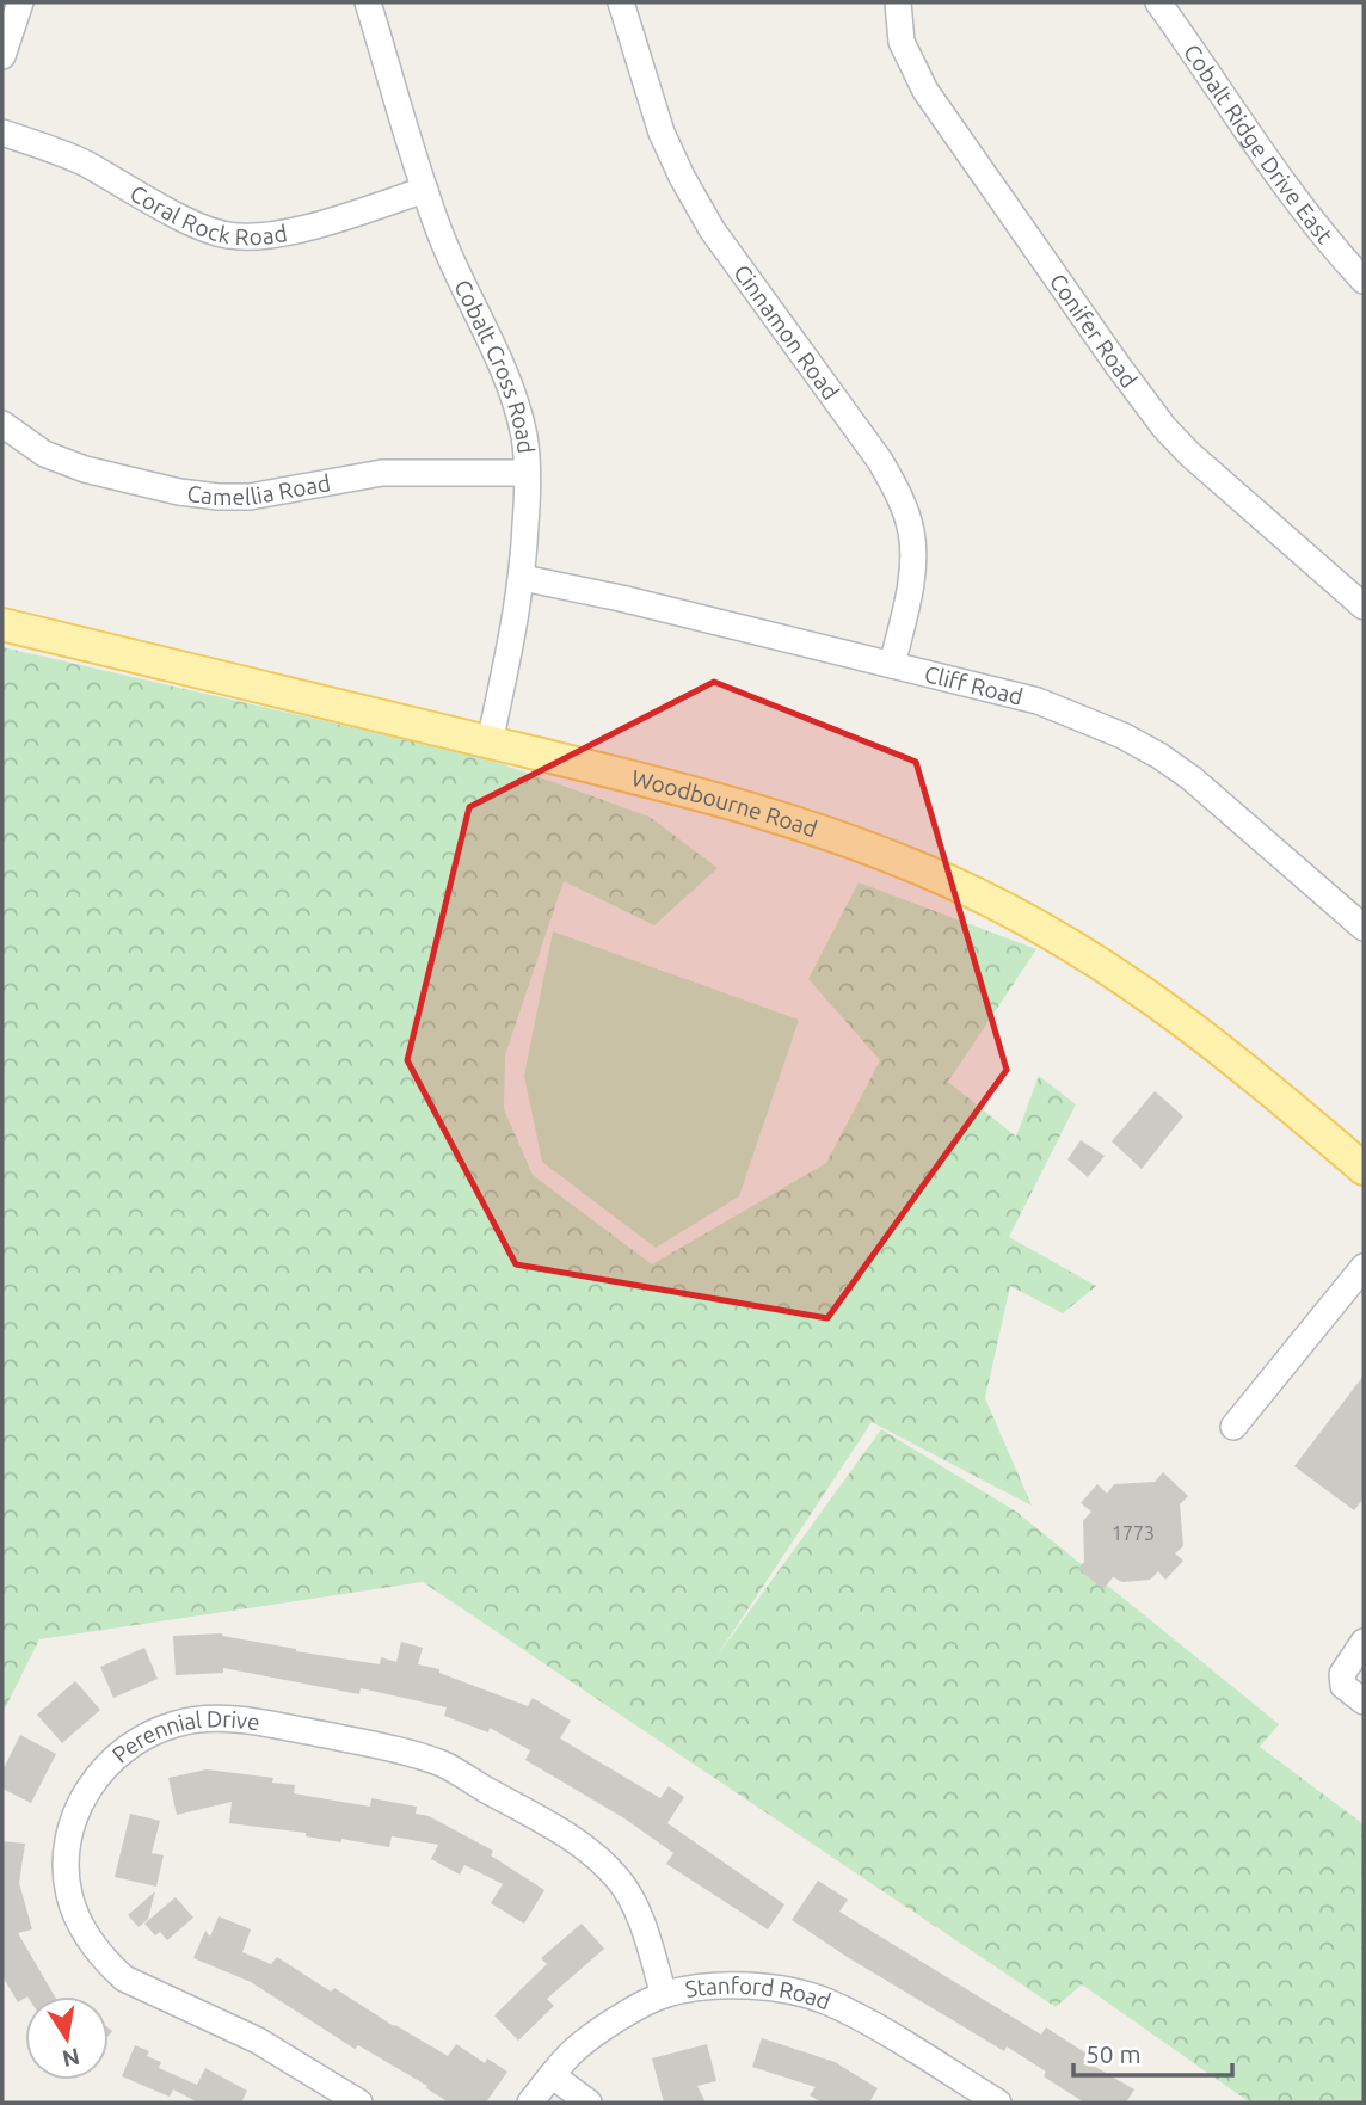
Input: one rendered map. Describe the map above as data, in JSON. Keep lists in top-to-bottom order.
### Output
{
  "streets": {
    "main road": ["Woodbourne Road"],
    "street": [
      "Cobalt Ridge Drive East",
      "Coral Rock Road",
      "Conifer Road",
      "Cinnamon Road",
      "Cobalt Cross Road",
      "Camellia Road",
      "Cliff Road",
      "Perennial Drive",
      "Stanford Road"
    ]
  },
  "crossings": [
    ["Coral Rock Road", "Cobalt Cross Road"],
    ["Cinnamon Road", "Cliff Road"],
    ["Cobalt Cross Road", "Camellia Road"],
    ["Cobalt Cross Road", "Cliff Road"],
    ["Cobalt Cross Road", "Woodbourne Road"],
    ["Perennial Drive", "Stanford Road"]
  ],
  "house_numbers": ["1773"],
  "scale_bar": "50 m",
  "north": "bottom"
}
